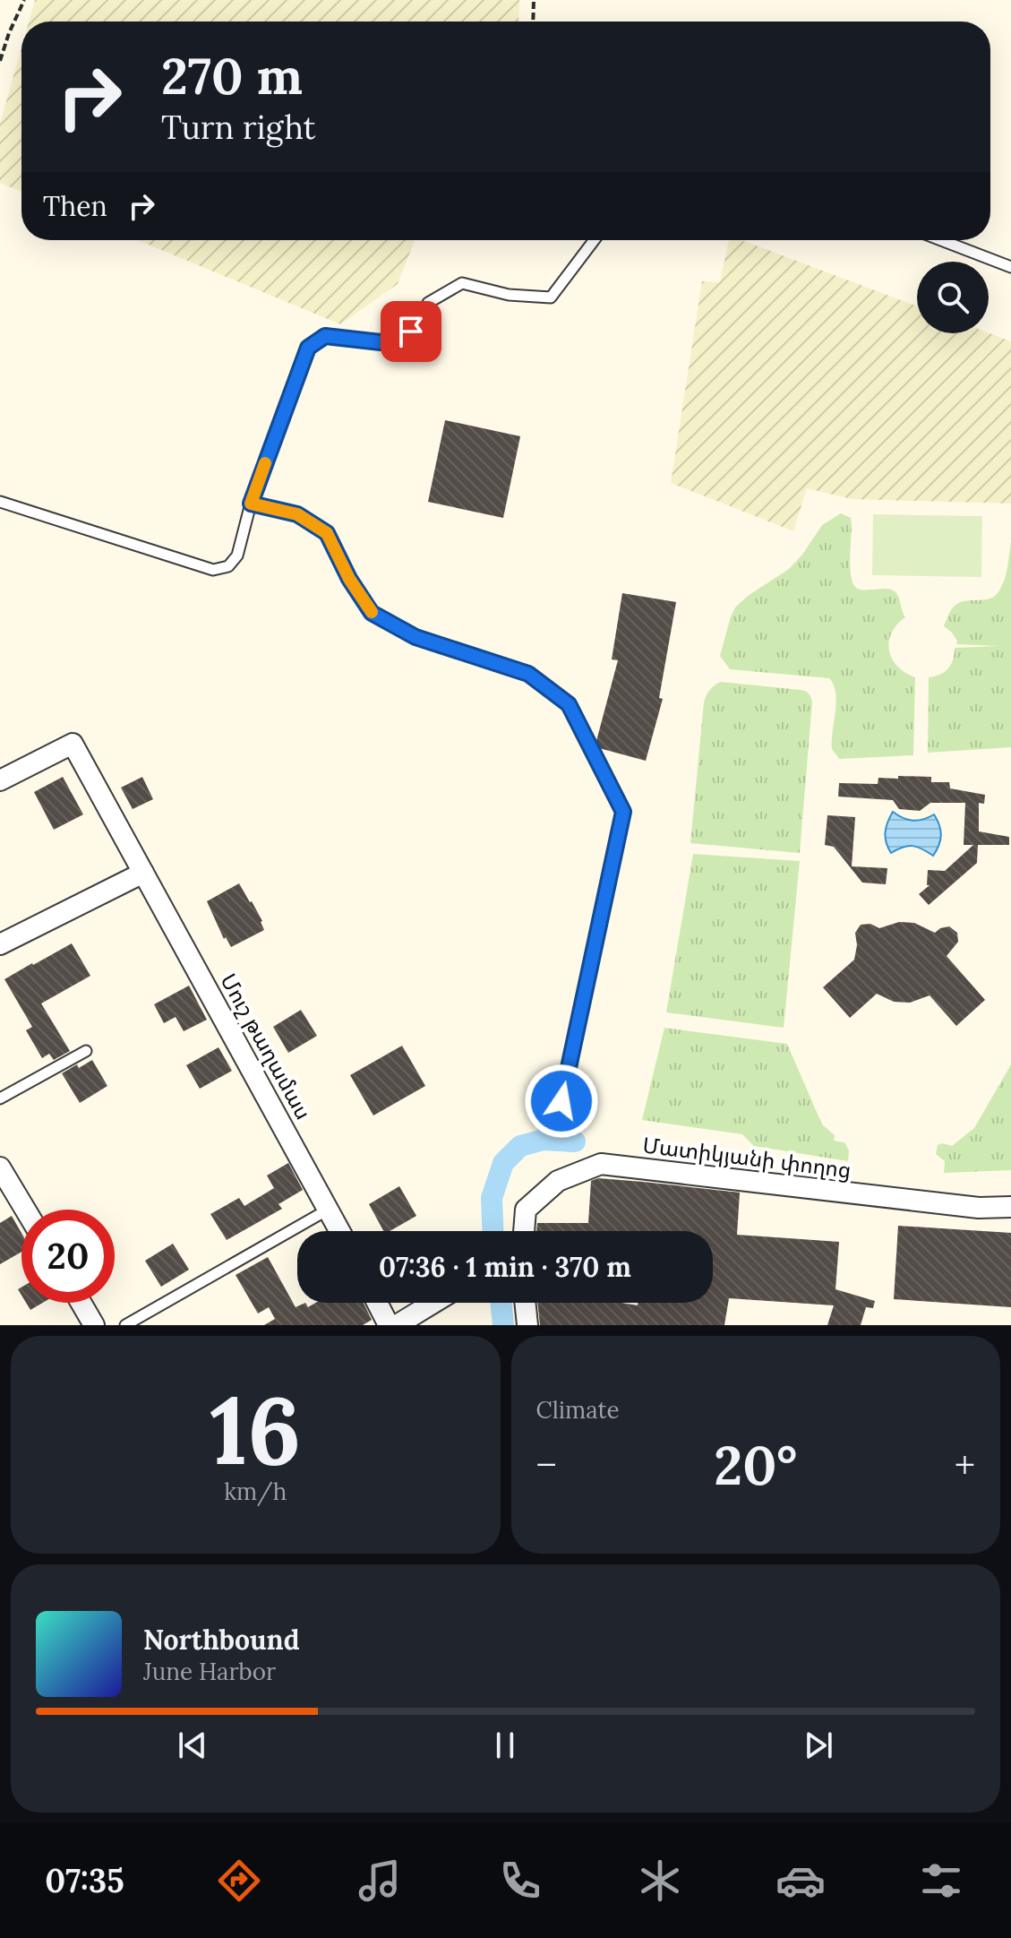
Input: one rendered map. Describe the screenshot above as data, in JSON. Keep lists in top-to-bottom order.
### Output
{
  "streets": {
    "street": ["Մուշ թաղամաս", "Մատիկյանի փողոց"]
  },
  "page": {
    "turn": ["270 m", "Turn right"],
    "then": "Then",
    "limit": "20",
    "trip": "07:36 · 1 min · 370 m",
    "tile": [
      ["16", "km/h"],
      "Climate"
    ],
    "heat": ["−", "20°", "+"],
    "song": ["Northbound", "June Harbor"],
    "tabs": "07:35"
  }
}
